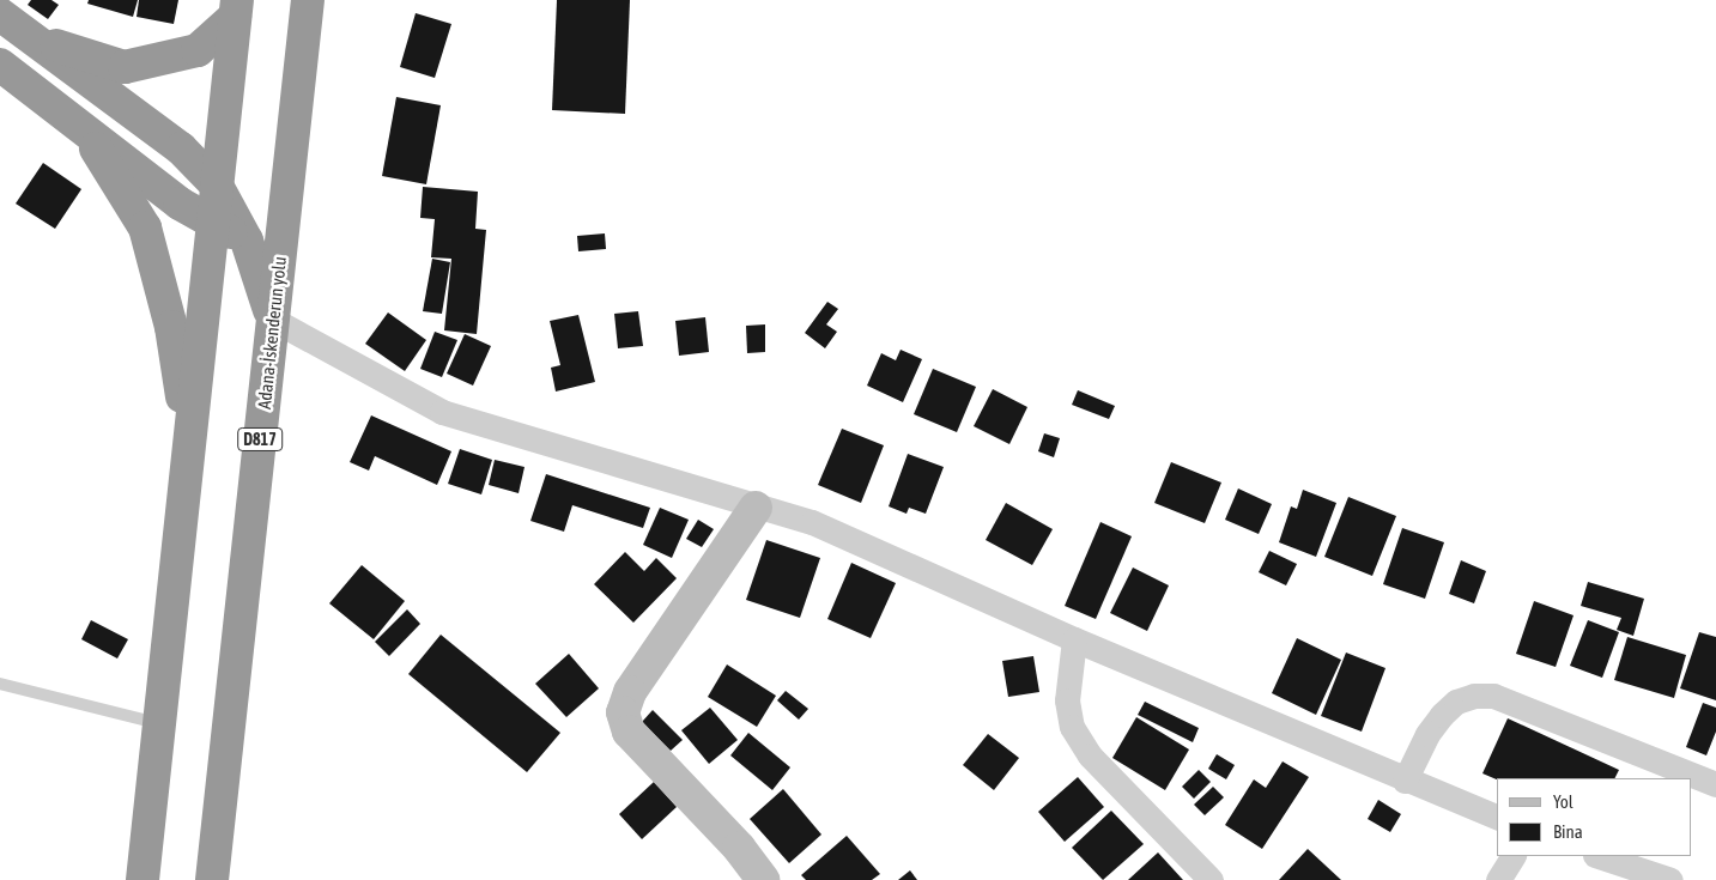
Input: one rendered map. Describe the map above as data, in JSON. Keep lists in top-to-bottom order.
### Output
{
  "streets": {
    "highway": ["Adana-İskenderun yolu", "D817"]
  },
  "legend": ["Yol", "Bina"]
}
